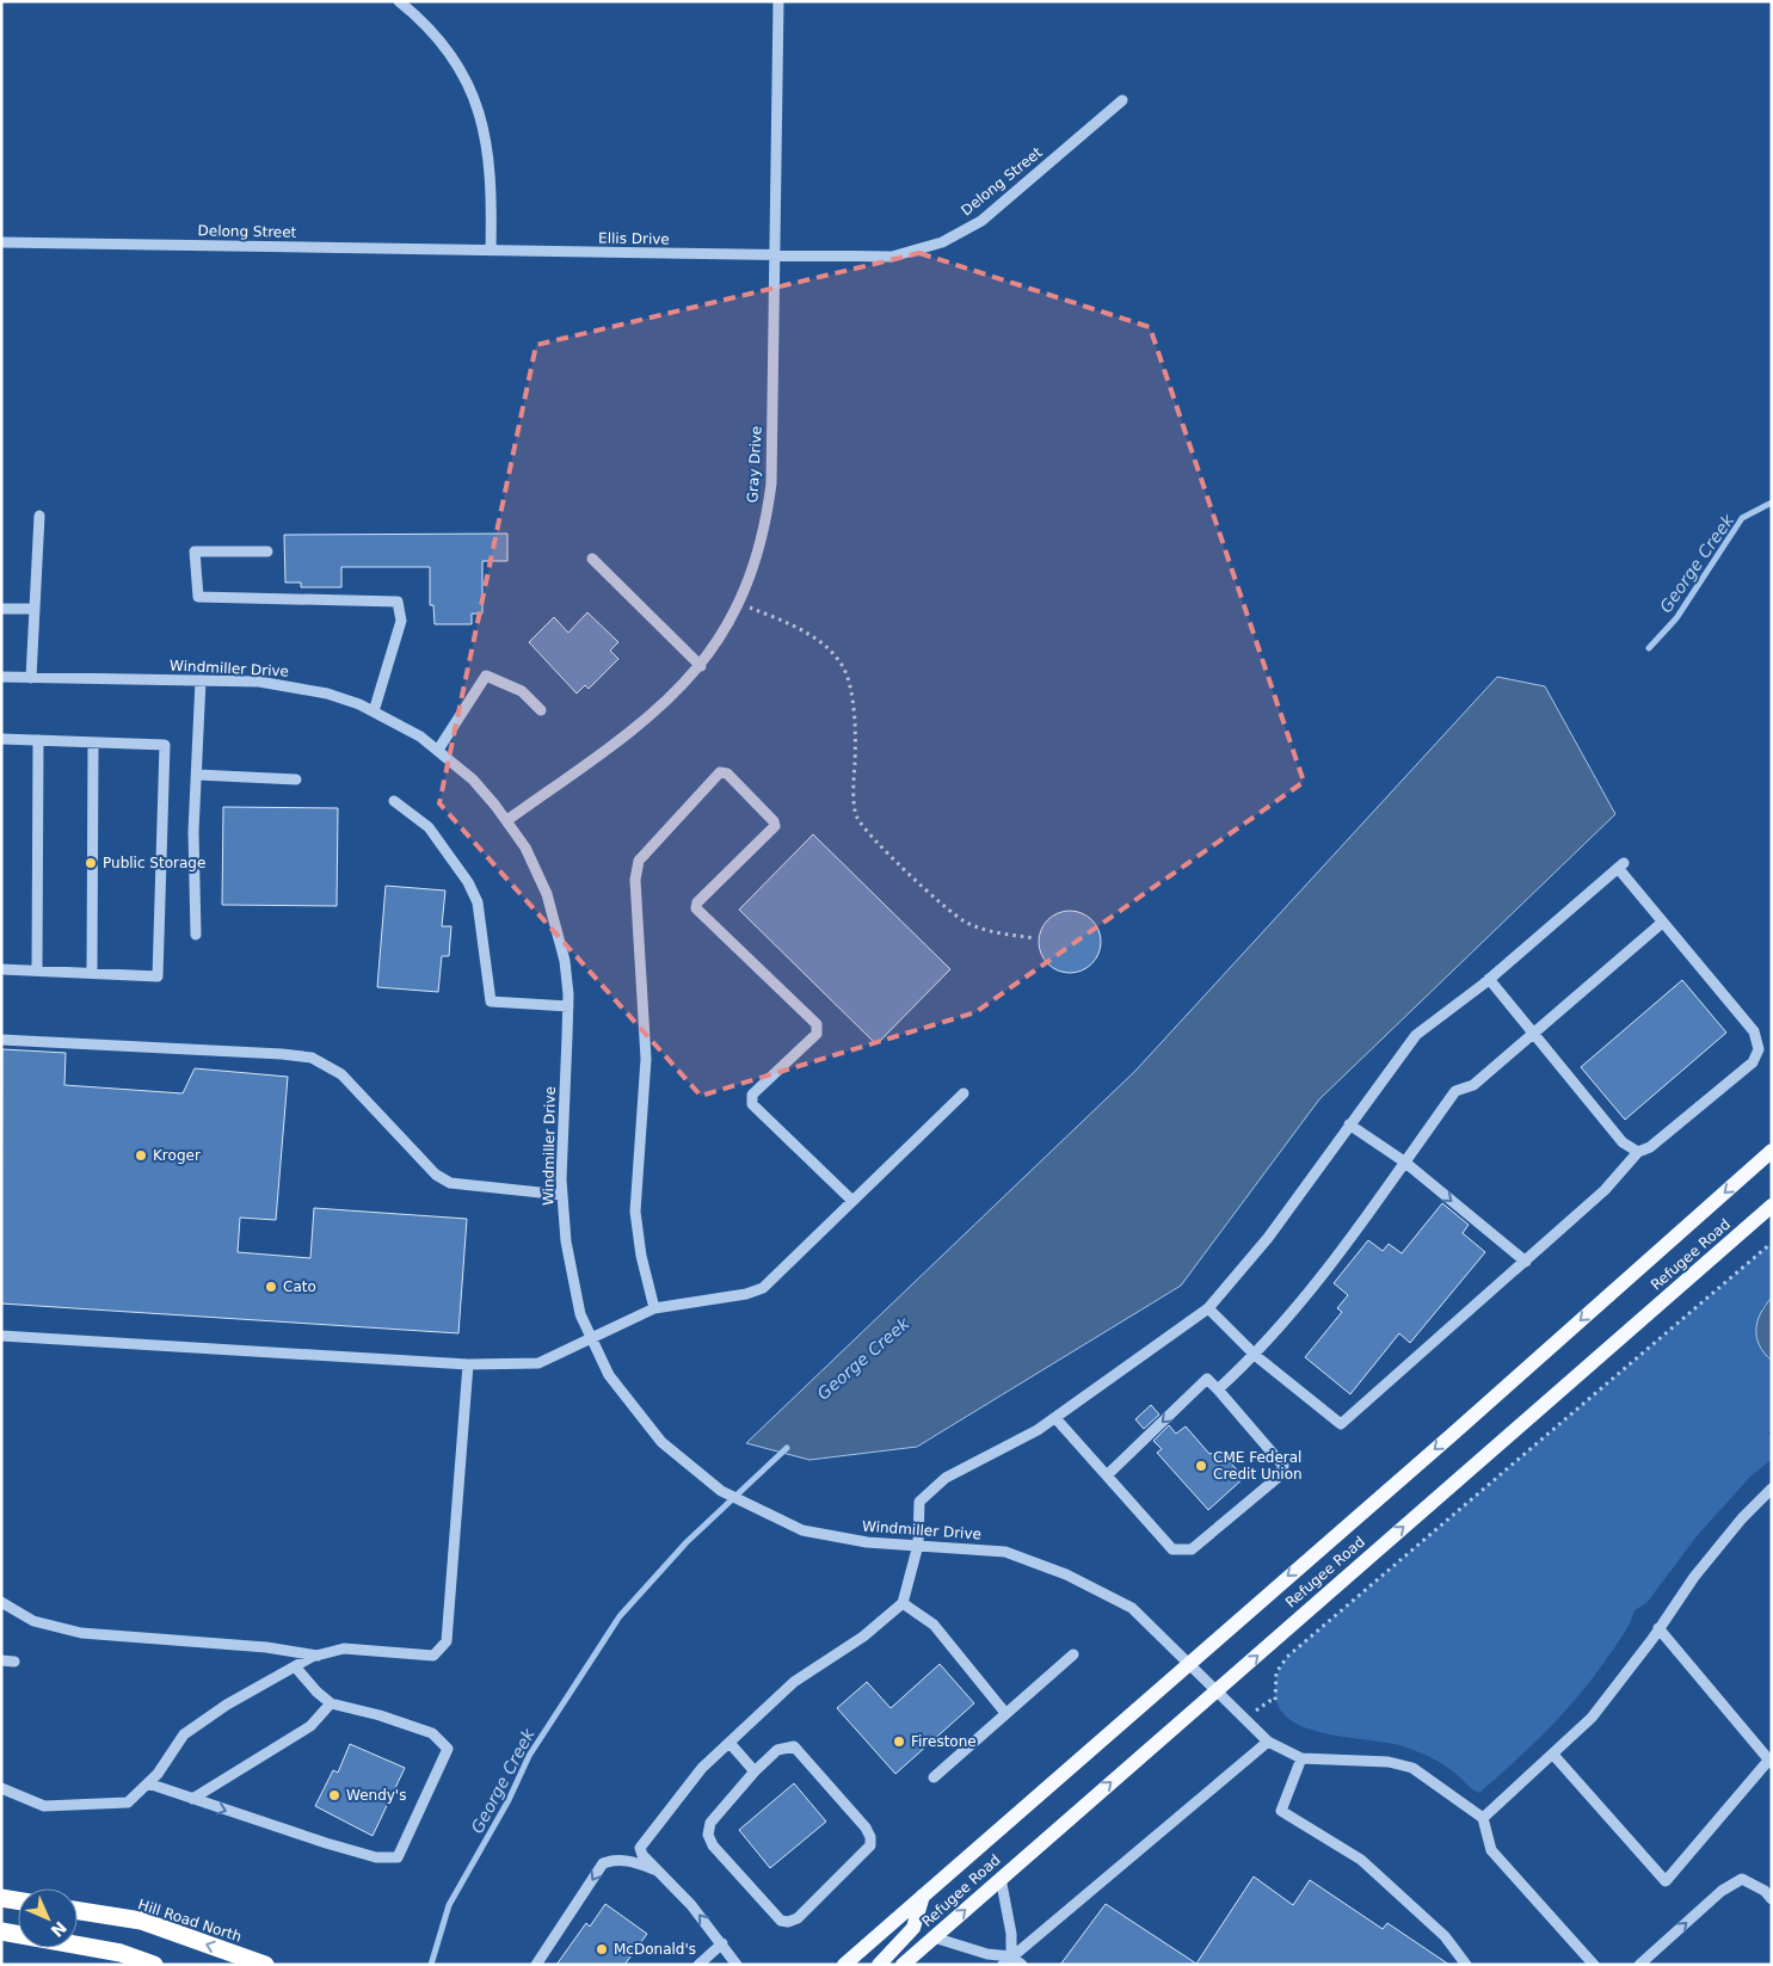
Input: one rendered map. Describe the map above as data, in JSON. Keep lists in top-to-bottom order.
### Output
{
  "streets": {
    "highway": ["Hill Road North"],
    "main road": ["Refugee Road"],
    "street": [
      "Delong Street",
      "Ellis Drive",
      "Gray Drive",
      "Windmiller Drive"
    ]
  },
  "crossings": [
    ["Delong Street", "Ellis Drive"],
    ["Delong Street", "Gray Drive"],
    ["Ellis Drive", "Gray Drive"],
    ["Gray Drive", "Windmiller Drive"],
    ["Windmiller Drive", "Refugee Road"]
  ],
  "water": ["George Creek"],
  "places": [
    "Public Storage",
    "Kroger",
    "Cato",
    "CME Federal Credit Union",
    "Firestone",
    "Wendy's",
    "McDonald's"
  ],
  "north": "bottom right"
}
